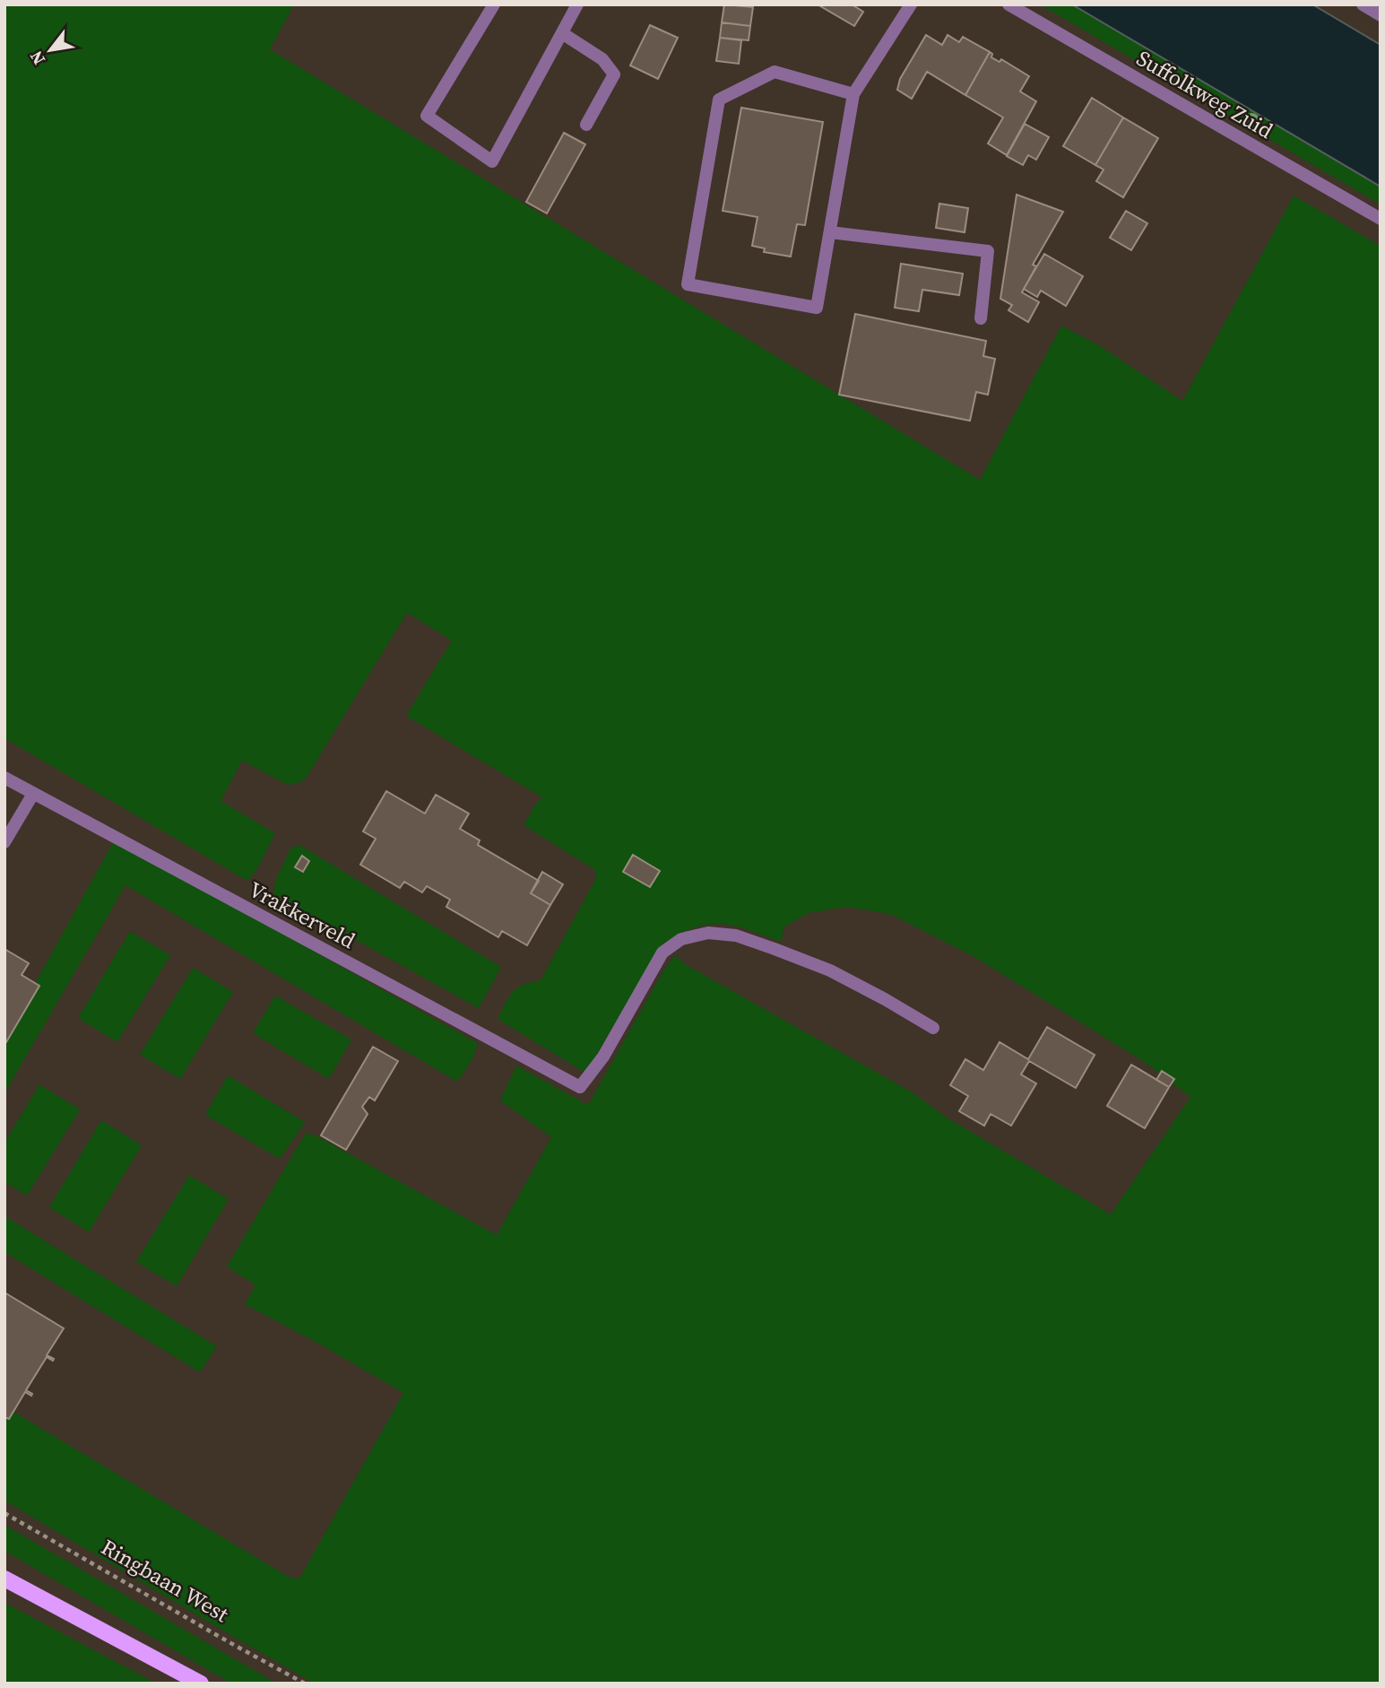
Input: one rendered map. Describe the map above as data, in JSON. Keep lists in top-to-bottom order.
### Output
{
  "streets": {
    "street": ["Suffolkweg Zuid", "Vrakkerveld"],
    "path": ["Ringbaan West"]
  },
  "north": "bottom left"
}
